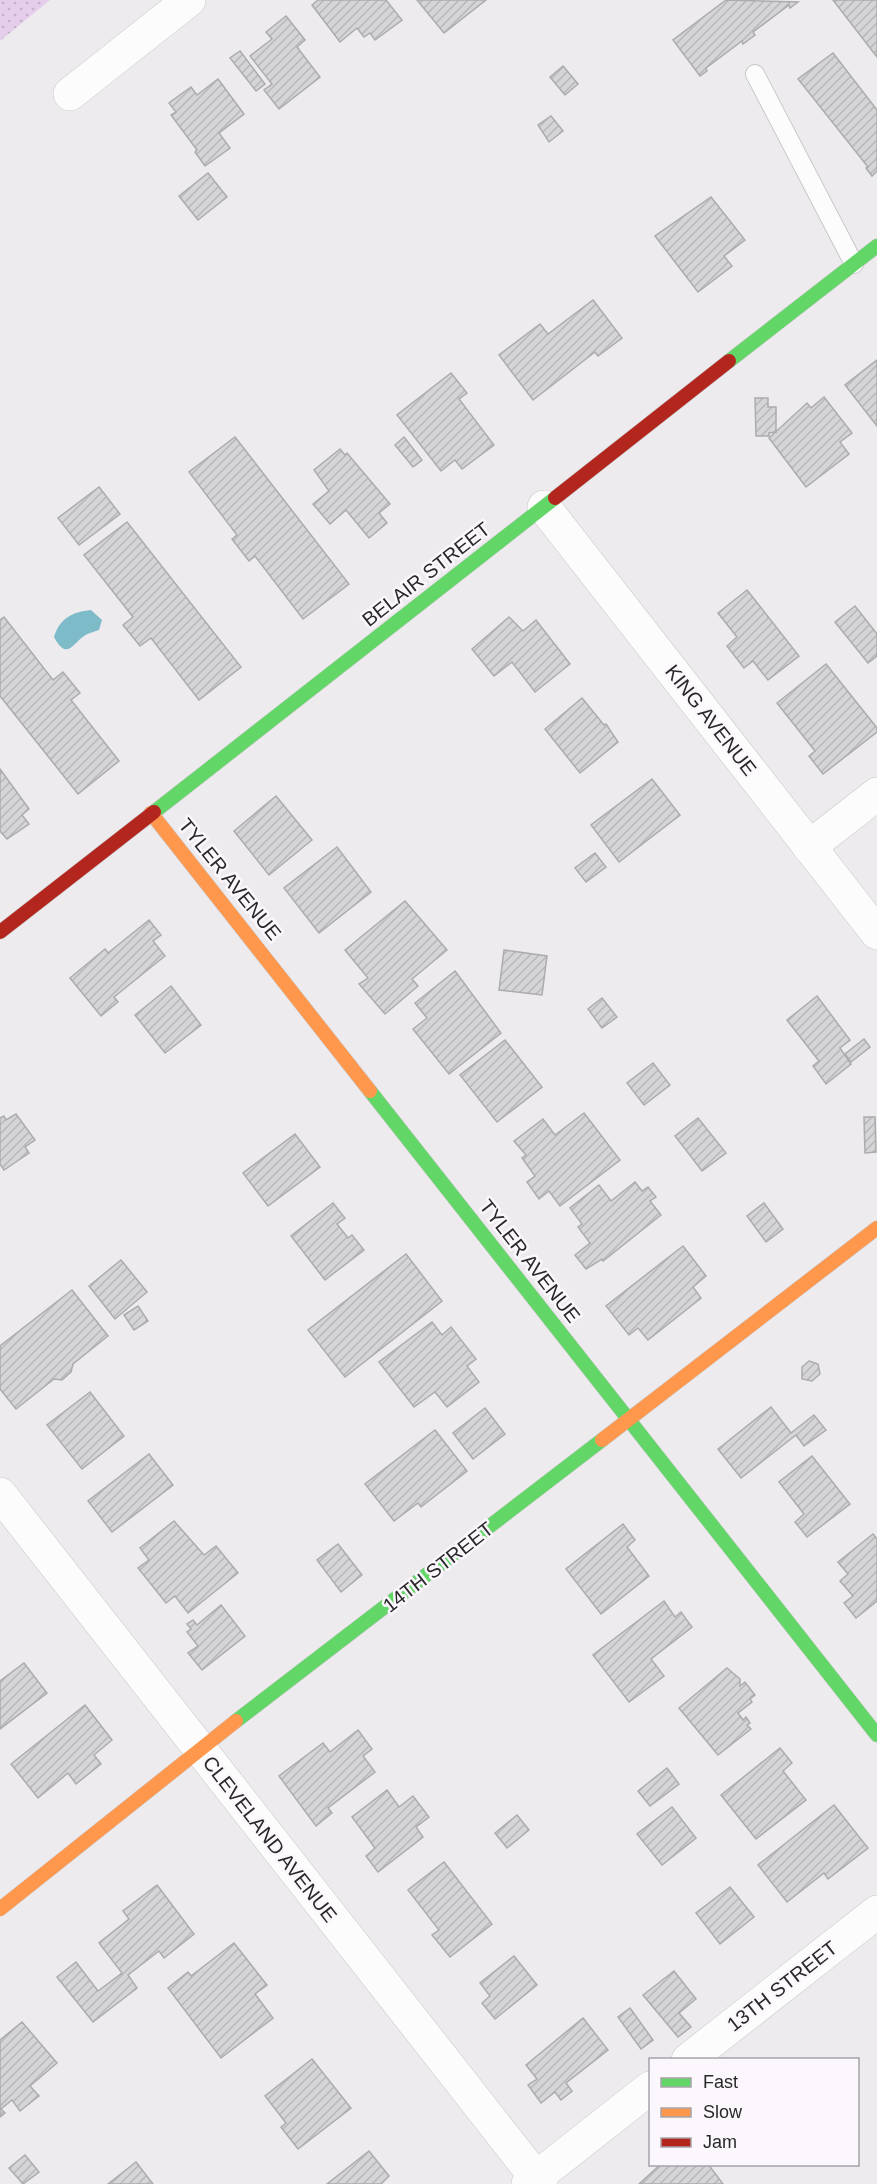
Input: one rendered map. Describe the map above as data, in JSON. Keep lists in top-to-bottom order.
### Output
{
  "streets": {
    "street": [
      "BELAIR STREET",
      "KING AVENUE",
      "TYLER AVENUE",
      "14TH STREET",
      "CLEVELAND AVENUE",
      "13TH STREET"
    ]
  },
  "crossings": [
    ["BELAIR STREET", "KING AVENUE"],
    ["BELAIR STREET", "TYLER AVENUE"],
    ["TYLER AVENUE", "14TH STREET"],
    ["14TH STREET", "CLEVELAND AVENUE"]
  ],
  "legend": ["Fast", "Slow", "Jam"]
}
